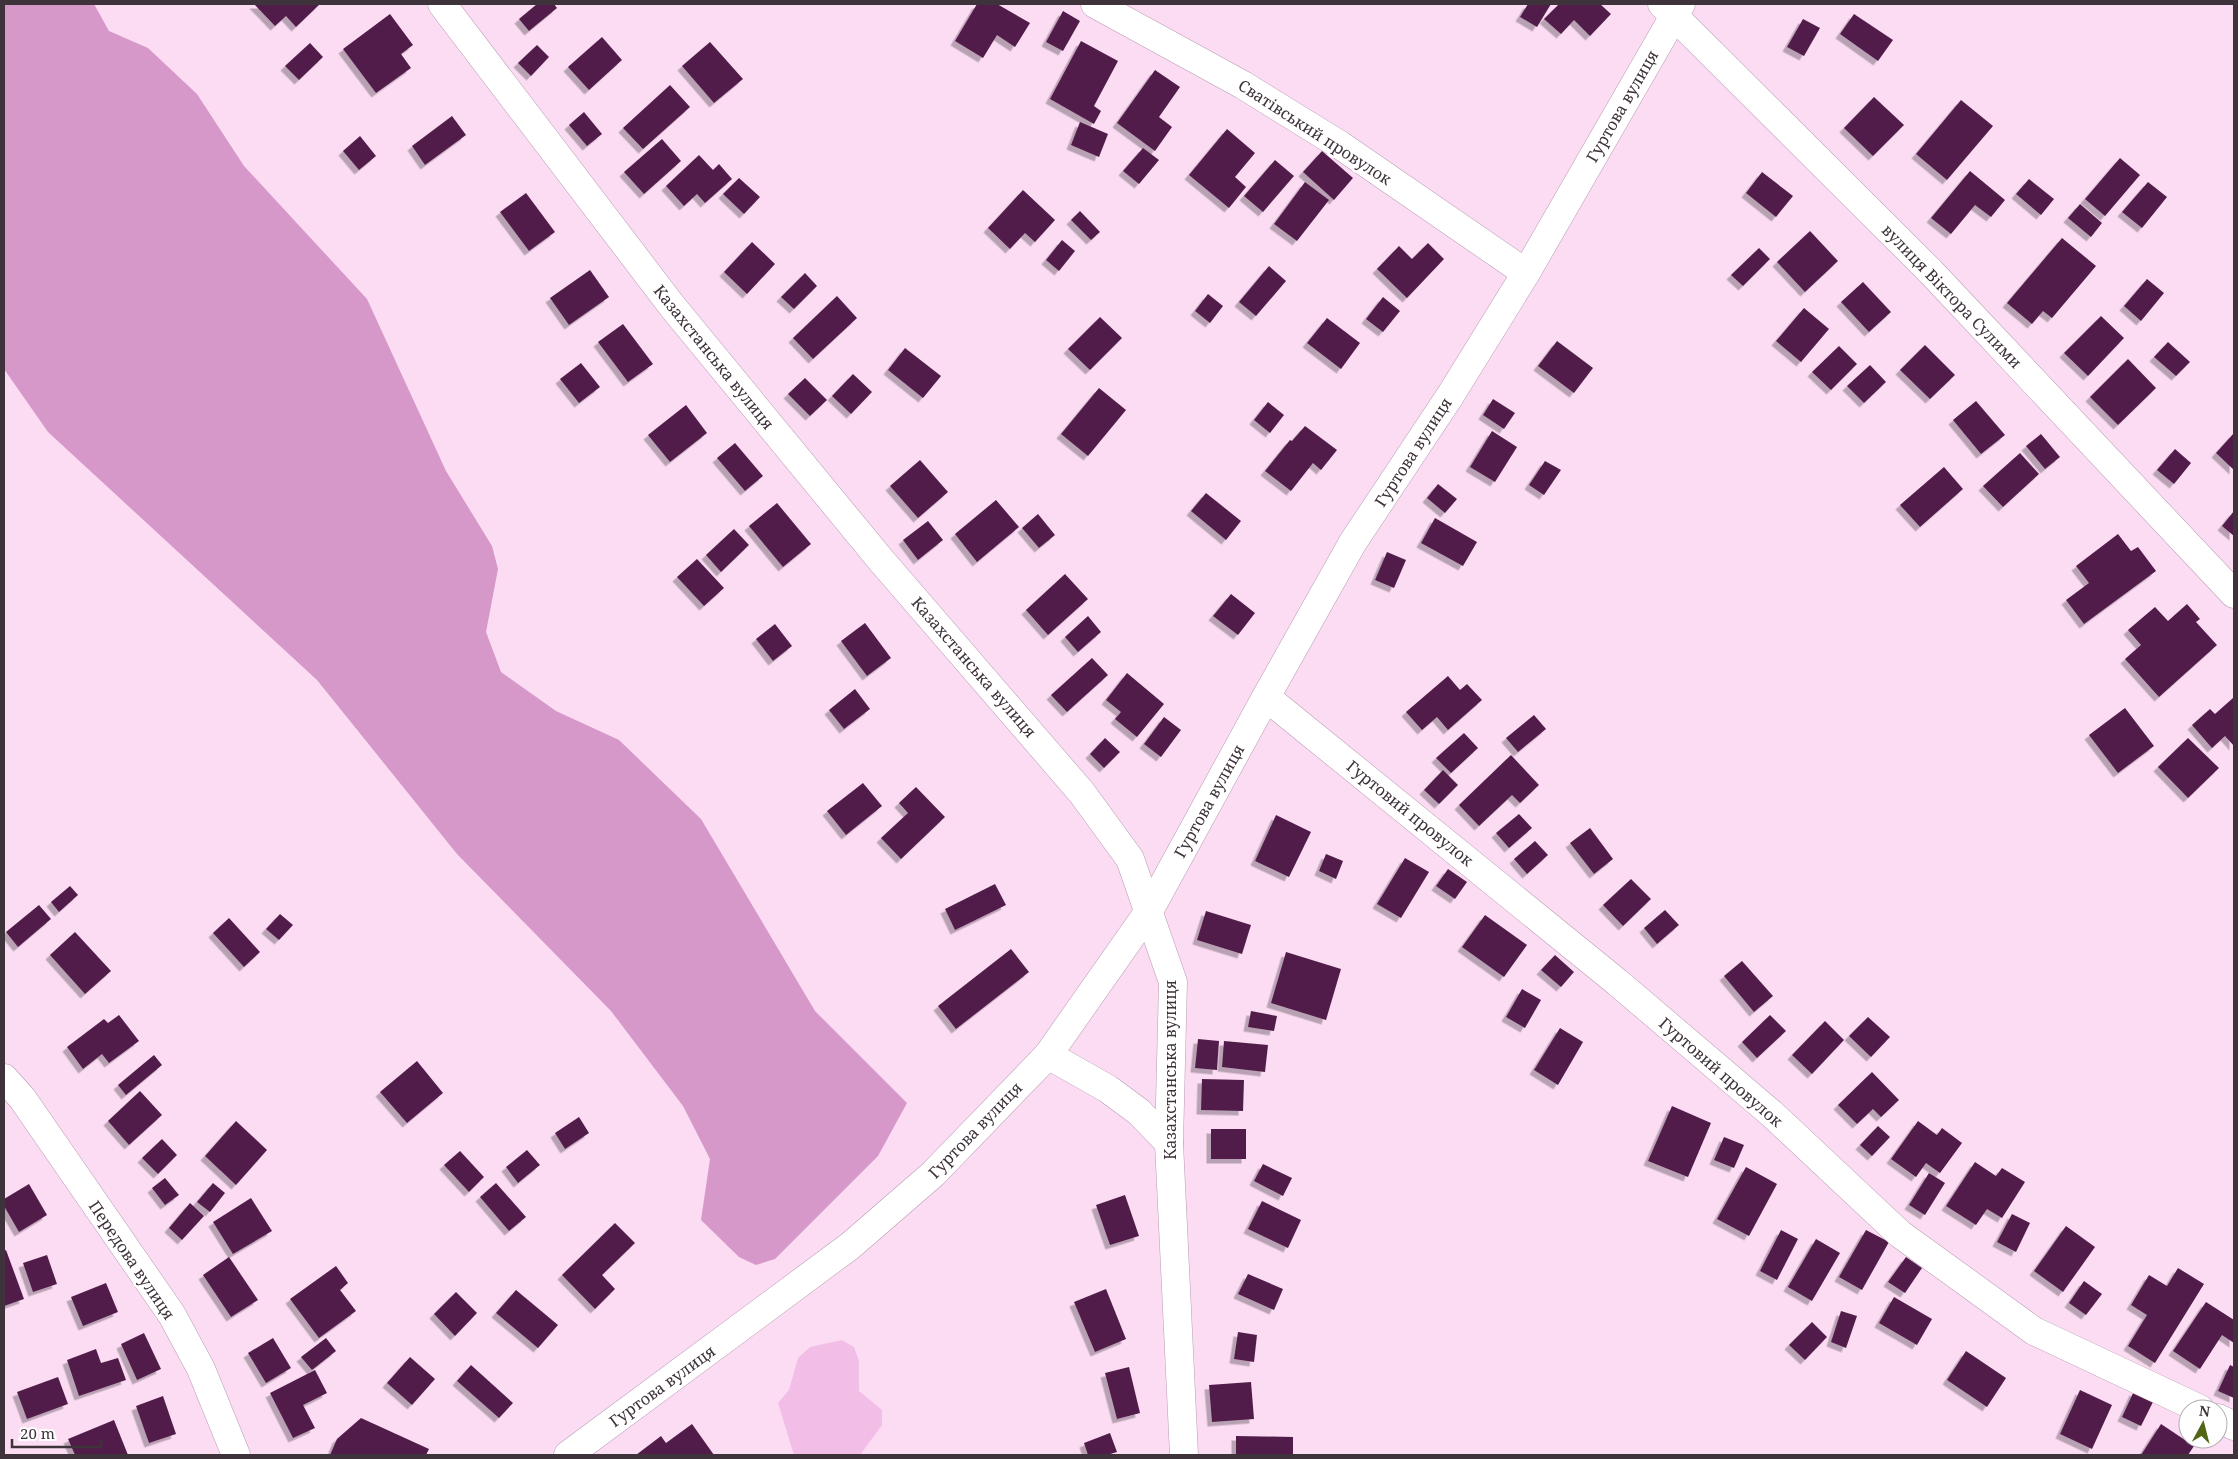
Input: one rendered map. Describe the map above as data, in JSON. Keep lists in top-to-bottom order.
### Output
{
  "streets": {
    "street": [
      "Гуртова вулиця",
      "Сватівський провулок",
      "вулиця Віктора Сулими",
      "Казахстанська вулиця",
      "Гуртовий провулок",
      "Передова вулиця"
    ]
  },
  "crossings": [
    ["Гуртова вулиця", "Сватівський провулок"],
    ["Гуртова вулиця", "вулиця Віктора Сулими"],
    ["Гуртова вулиця", "Казахстанська вулиця"],
    ["Гуртова вулиця", "Гуртовий провулок"]
  ],
  "scale_bar": "20 m",
  "north": "top"
}
